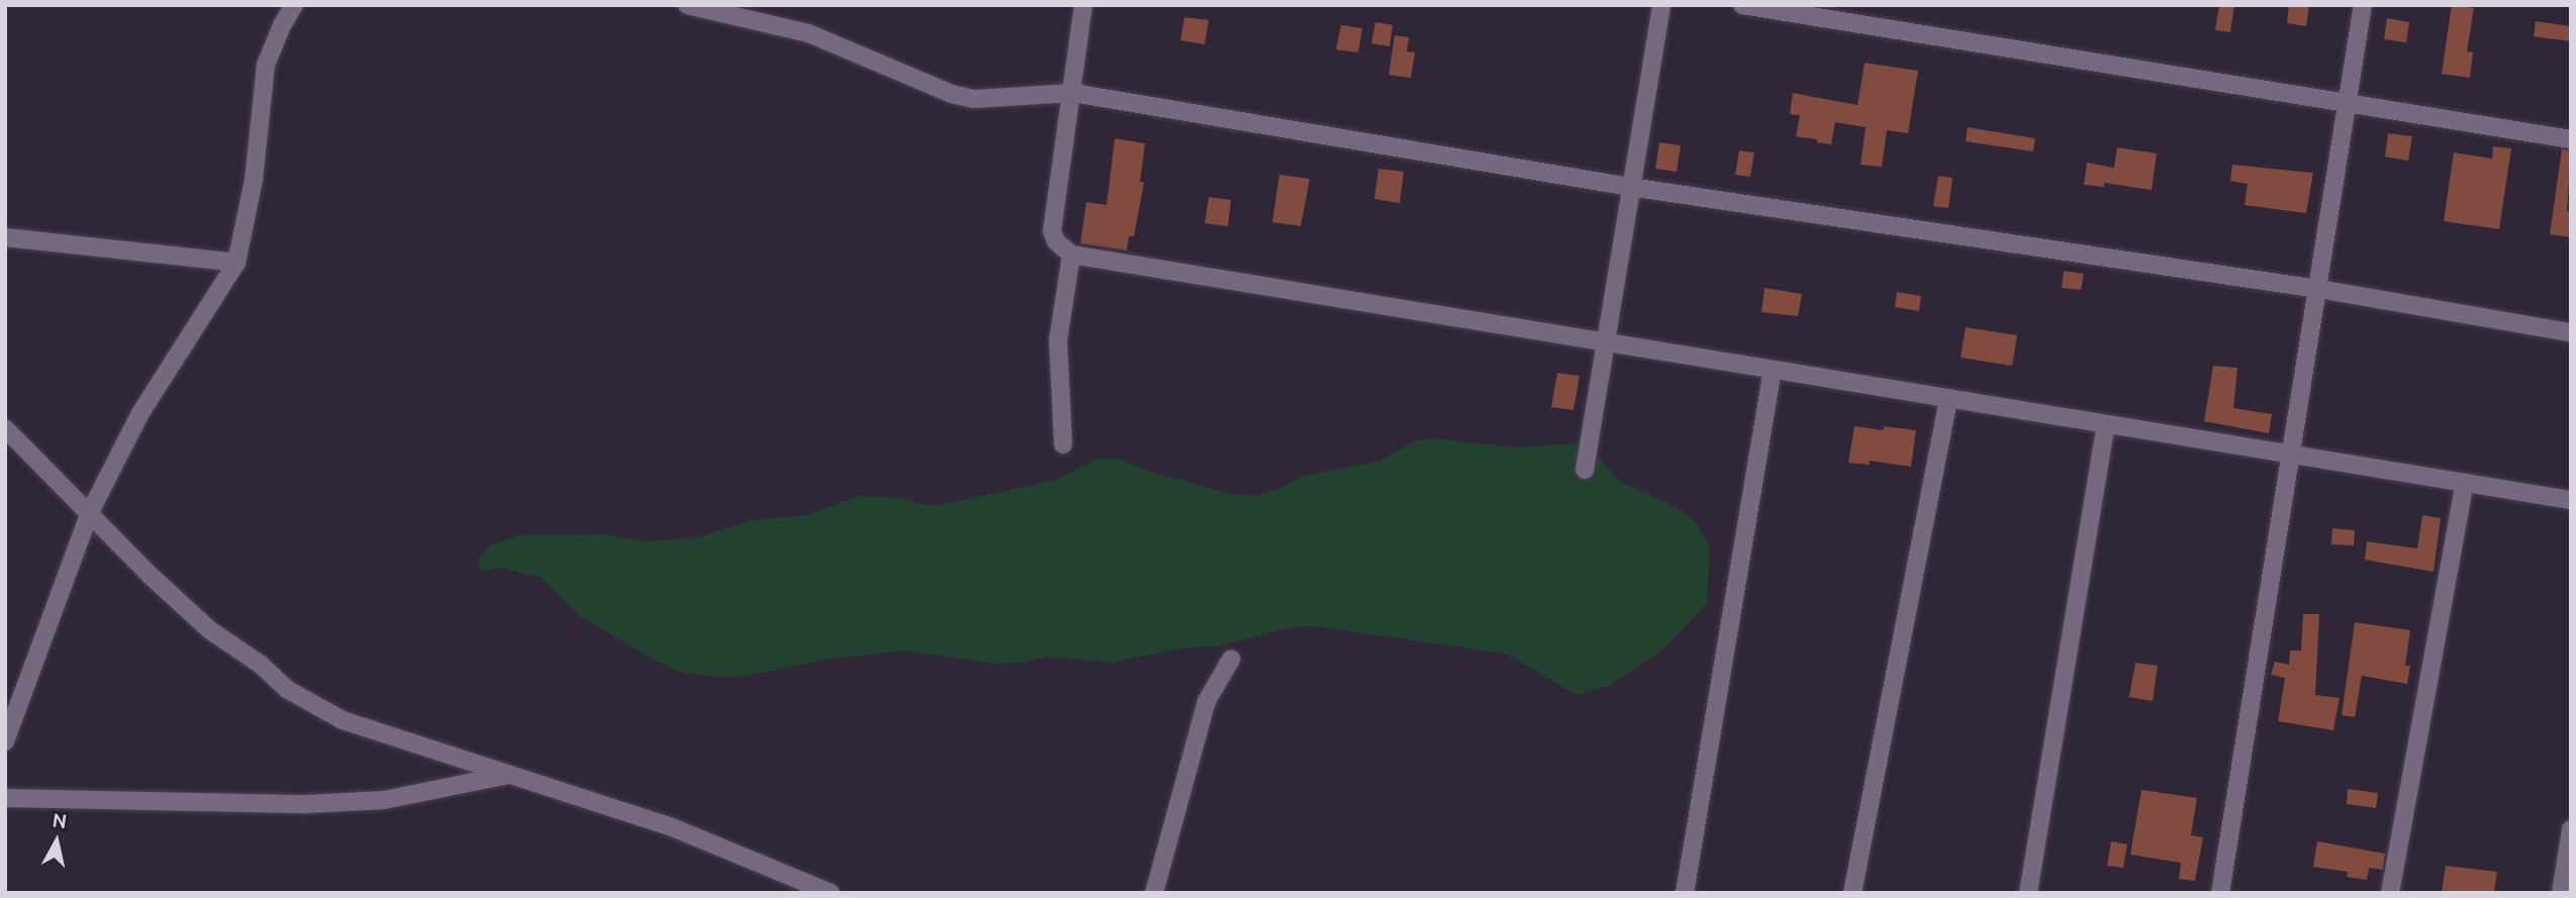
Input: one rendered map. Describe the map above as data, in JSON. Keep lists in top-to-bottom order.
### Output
{
  "north": "top"
}
